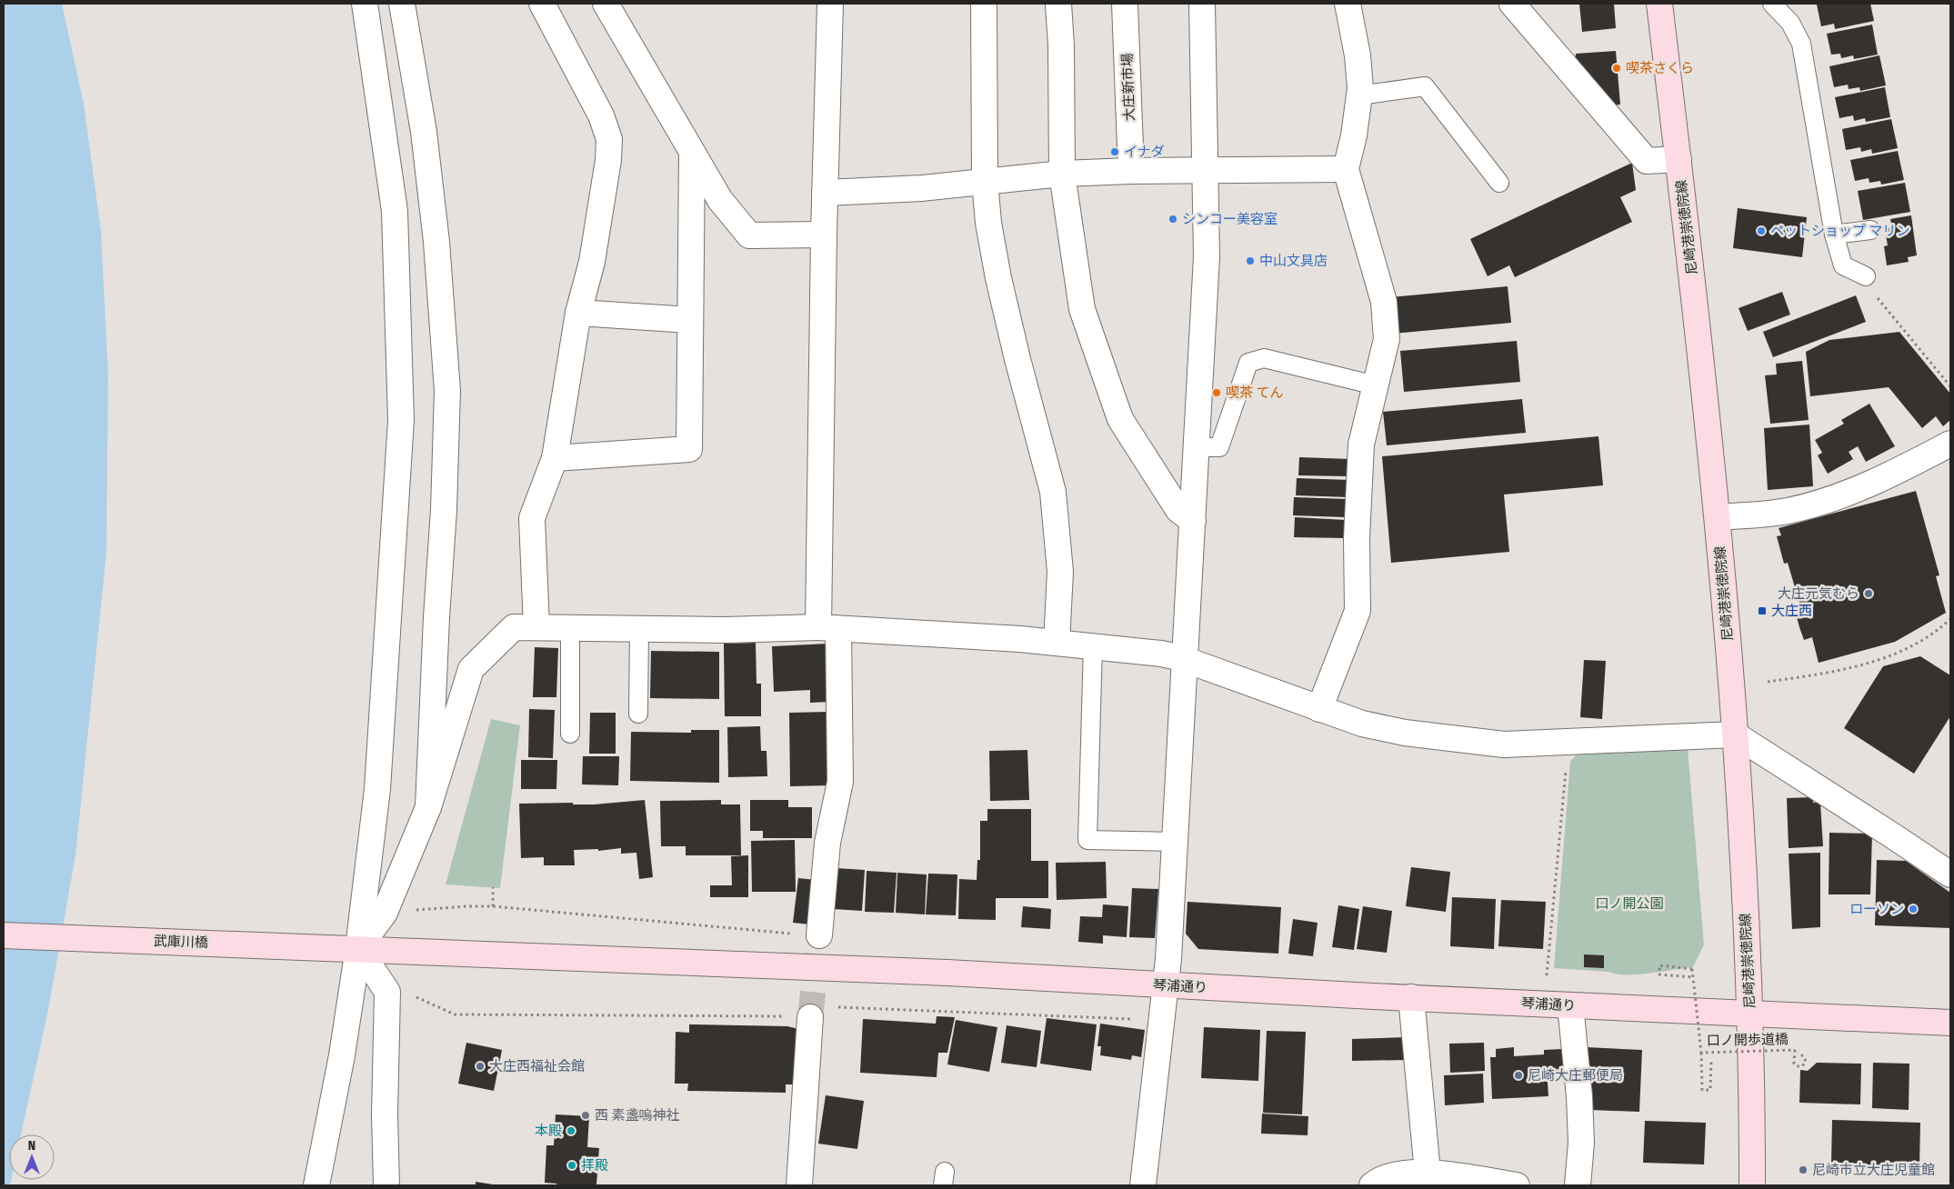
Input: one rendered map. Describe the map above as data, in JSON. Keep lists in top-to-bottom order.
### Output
{
  "streets": {
    "street": [
      "大庄新市場",
      "尼崎港崇徳院線",
      "武庫川橋",
      "琴浦通り"
    ],
    "path": ["口ノ開歩道橋"]
  },
  "crossings": [
    ["尼崎港崇徳院線", "琴浦通り"],
    ["武庫川橋", "琴浦通り"]
  ],
  "parks": ["口ノ開公園"],
  "places": {
    "other": [
      "喫茶さくら",
      "イナダ",
      "シンコー美容室",
      "ペットショップ マリン",
      "中山文具店",
      "喫茶 てん",
      "大庄元気むら",
      "ローソン",
      "大庄西福祉会館",
      "尼崎大庄郵便局",
      "西 素盞嗚神社",
      "本殿",
      "拝殿",
      "尼崎市立大庄児童館"
    ],
    "transit": ["大庄西"]
  },
  "north": "top"
}
